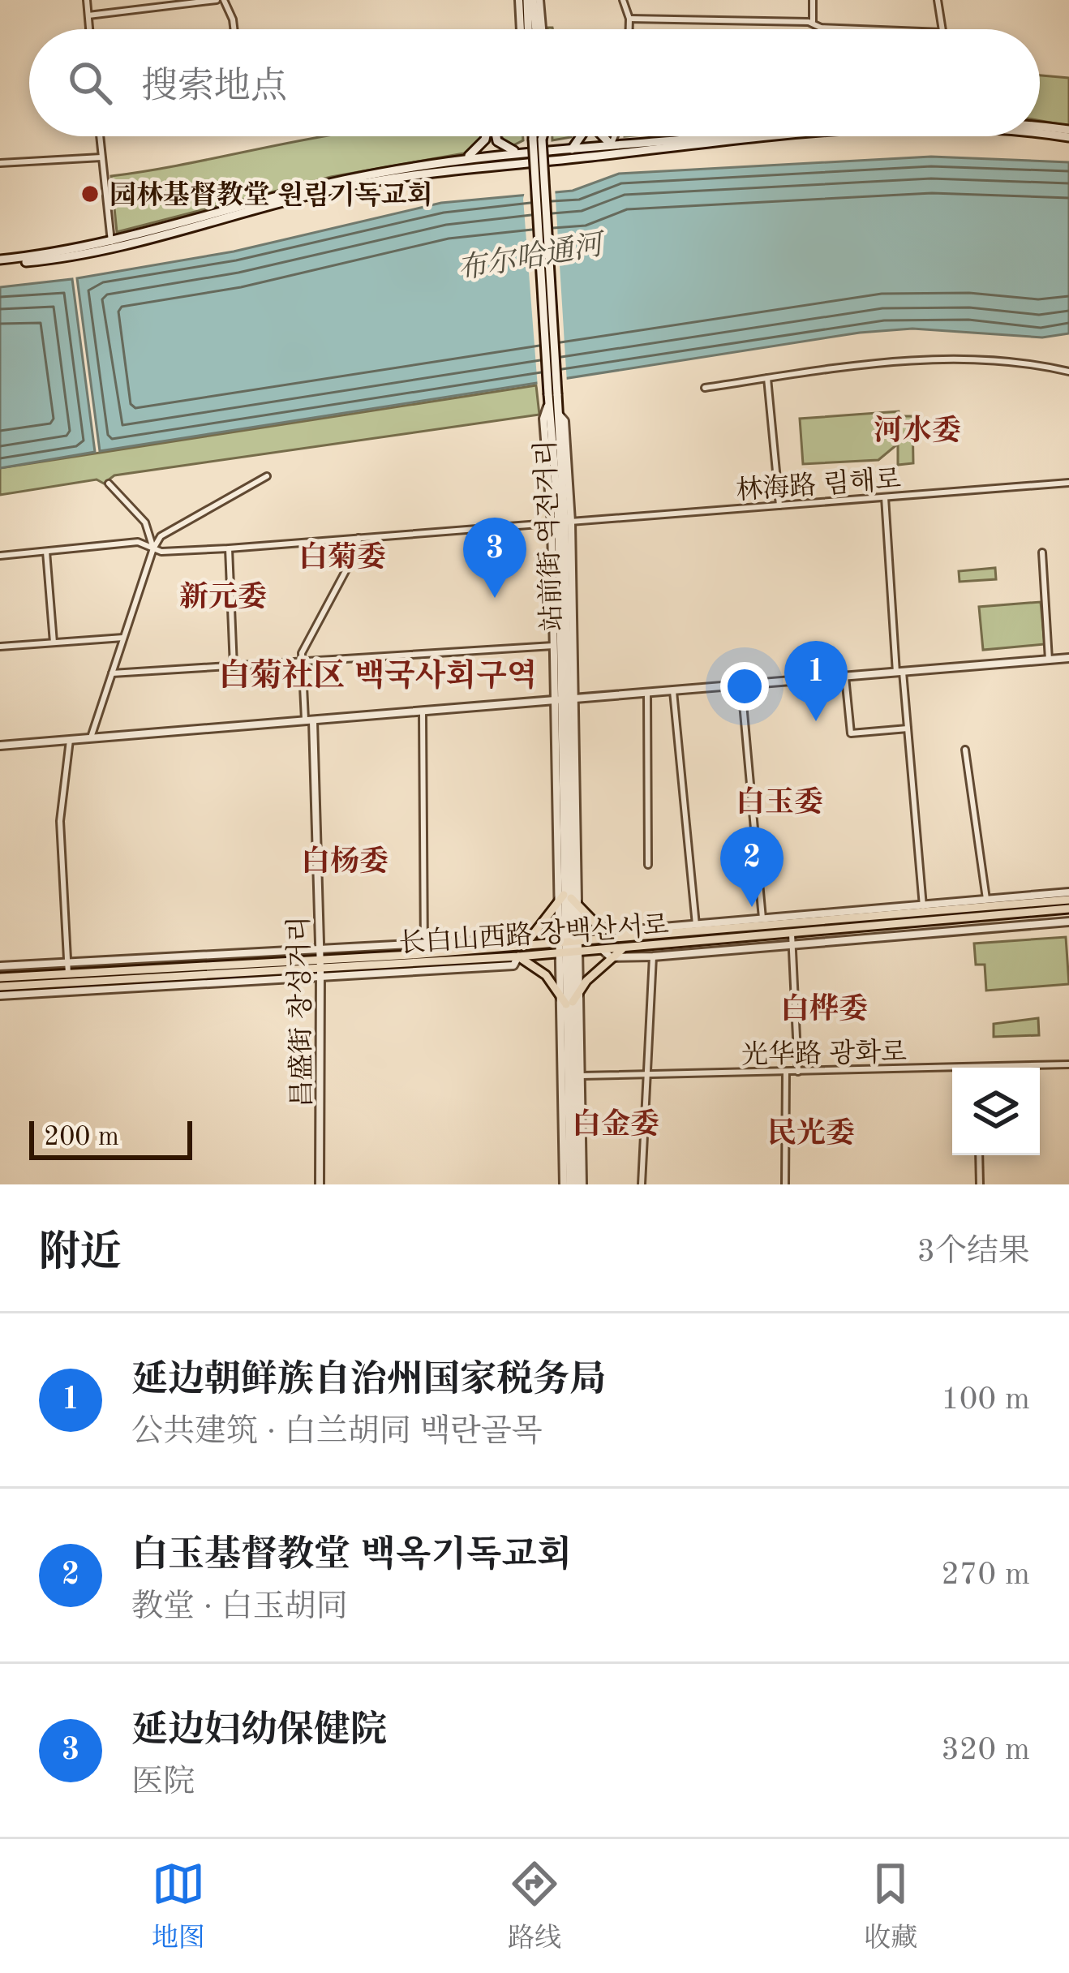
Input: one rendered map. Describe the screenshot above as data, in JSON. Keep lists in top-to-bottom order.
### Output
{
  "streets": {
    "main road": ["站前街 역전거리", "长白山西路 장백산서로"],
    "street": ["林海路 림해로", "昌盛街 창성거리", "光华路 광화로"]
  },
  "crossings": [
    ["林海路 림해로", "站前街 역전거리"],
    ["站前街 역전거리", "长白山西路 장백산서로"],
    ["站前街 역전거리", "光华路 광화로"],
    ["长白山西路 장백산서로", "昌盛街 창성거리"]
  ],
  "districts": [
    "河水委",
    "白菊委",
    "新元委",
    "白菊社区 백국사회구역",
    "白玉委",
    "白杨委",
    "白桦委",
    "白金委",
    "民光委"
  ],
  "water": ["布尔哈通河"],
  "places": ["园林基督教堂 원림기독교회"],
  "scale_bar": "200 m",
  "page": {
    "search": "搜索地点",
    "pins": ["3", "1", "2"],
    "scale": "200 m",
    "heading": ["附近", "3个结果"],
    "list": [
      {
        "mark": "1",
        "name": "延边朝鲜族自治州国家税务局",
        "note": "公共建筑 · 白兰胡同 백란골목",
        "value": "100 m"
      },
      {
        "mark": "2",
        "name": "白玉基督教堂 백옥기독교회",
        "note": "教堂 · 白玉胡同",
        "value": "270 m"
      },
      {
        "mark": "3",
        "name": "延边妇幼保健院",
        "note": "医院",
        "value": "320 m"
      }
    ],
    "nav": ["地图", "路线", "收藏"]
  }
}
